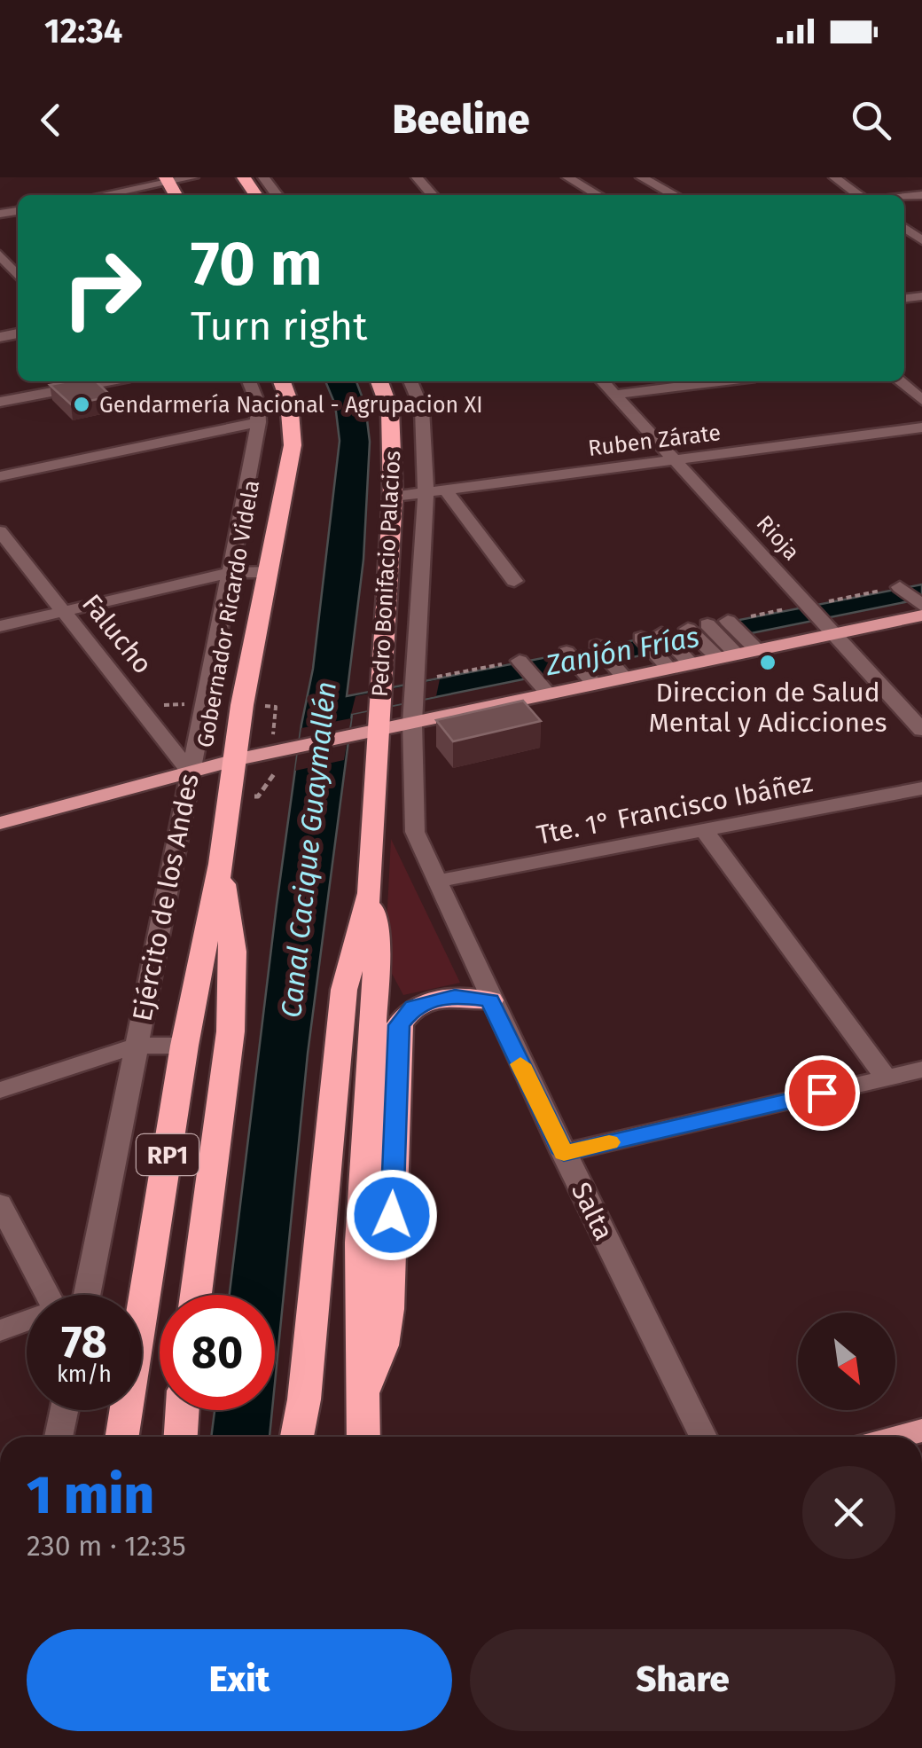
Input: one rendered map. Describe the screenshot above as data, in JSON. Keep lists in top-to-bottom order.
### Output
{
  "streets": {
    "highway": ["Gobernador Ricardo Videla", "RP1"],
    "street": [
      "Ruben Zárate",
      "Rioja",
      "Pedro Bonifacio Palacios",
      "Falucho",
      "Tte. 1° Francisco Ibáñez",
      "Ejército de los Andes",
      "Salta"
    ]
  },
  "crossings": [
    ["Ruben Zárate", "Rioja"],
    ["Ruben Zárate", "Pedro Bonifacio Palacios"],
    ["Pedro Bonifacio Palacios", "Salta"],
    ["Falucho", "Ejército de los Andes"],
    ["Tte. 1° Francisco Ibáñez", "Salta"]
  ],
  "water": ["Zanjón Frías", "Canal Cacique Guaymallén"],
  "places": ["Gendarmería Nacional - Agrupacion XI", "Direccion de Salud Mental y Adicciones"],
  "north": "bottom right",
  "page": {
    "status": "12:34",
    "header": "Beeline",
    "turn": ["70 m", "Turn right"],
    "speed": "78 km/h",
    "limit": "80",
    "heading": ["1 min", "230 m · 12:35"],
    "buttons": ["Exit", "Share"]
  }
}
